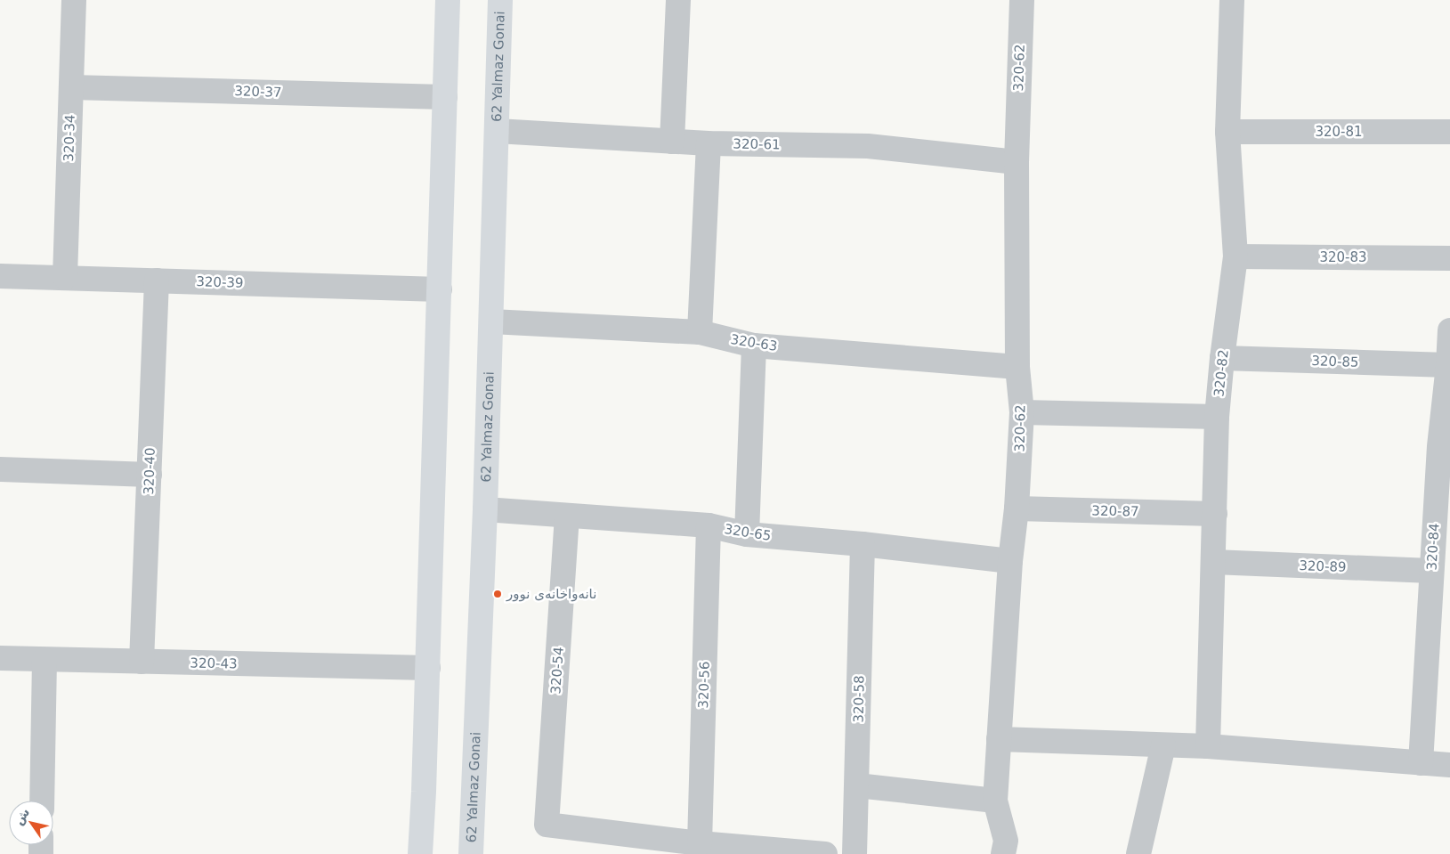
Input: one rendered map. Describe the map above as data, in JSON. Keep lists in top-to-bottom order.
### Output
{
  "streets": {
    "main road": ["62 Yalmaz Gonai"],
    "street": [
      "320-62",
      "320-37",
      "320-81",
      "320-34",
      "320-61",
      "320-83",
      "320-39",
      "320-63",
      "320-85",
      "320-82",
      "320-40",
      "320-87",
      "320-65",
      "320-84",
      "320-89",
      "320-43",
      "320-54",
      "320-56",
      "320-58"
    ]
  },
  "crossings": [
    ["62 Yalmaz Gonai", "320-61"],
    ["62 Yalmaz Gonai", "320-63"],
    ["62 Yalmaz Gonai", "320-65"],
    ["320-62", "320-61"],
    ["320-62", "320-63"],
    ["320-62", "320-87"],
    ["320-62", "320-65"],
    ["320-37", "320-34"],
    ["320-81", "320-82"],
    ["320-34", "320-39"],
    ["320-83", "320-82"],
    ["320-39", "320-40"],
    ["320-85", "320-82"],
    ["320-85", "320-84"],
    ["320-82", "320-87"],
    ["320-82", "320-89"],
    ["320-40", "320-43"],
    ["320-65", "320-54"],
    ["320-65", "320-56"],
    ["320-65", "320-58"],
    ["320-84", "320-89"],
    ["320-54", "320-56"]
  ],
  "places": ["نانەواخانەی نوور"],
  "north": "top left"
}
